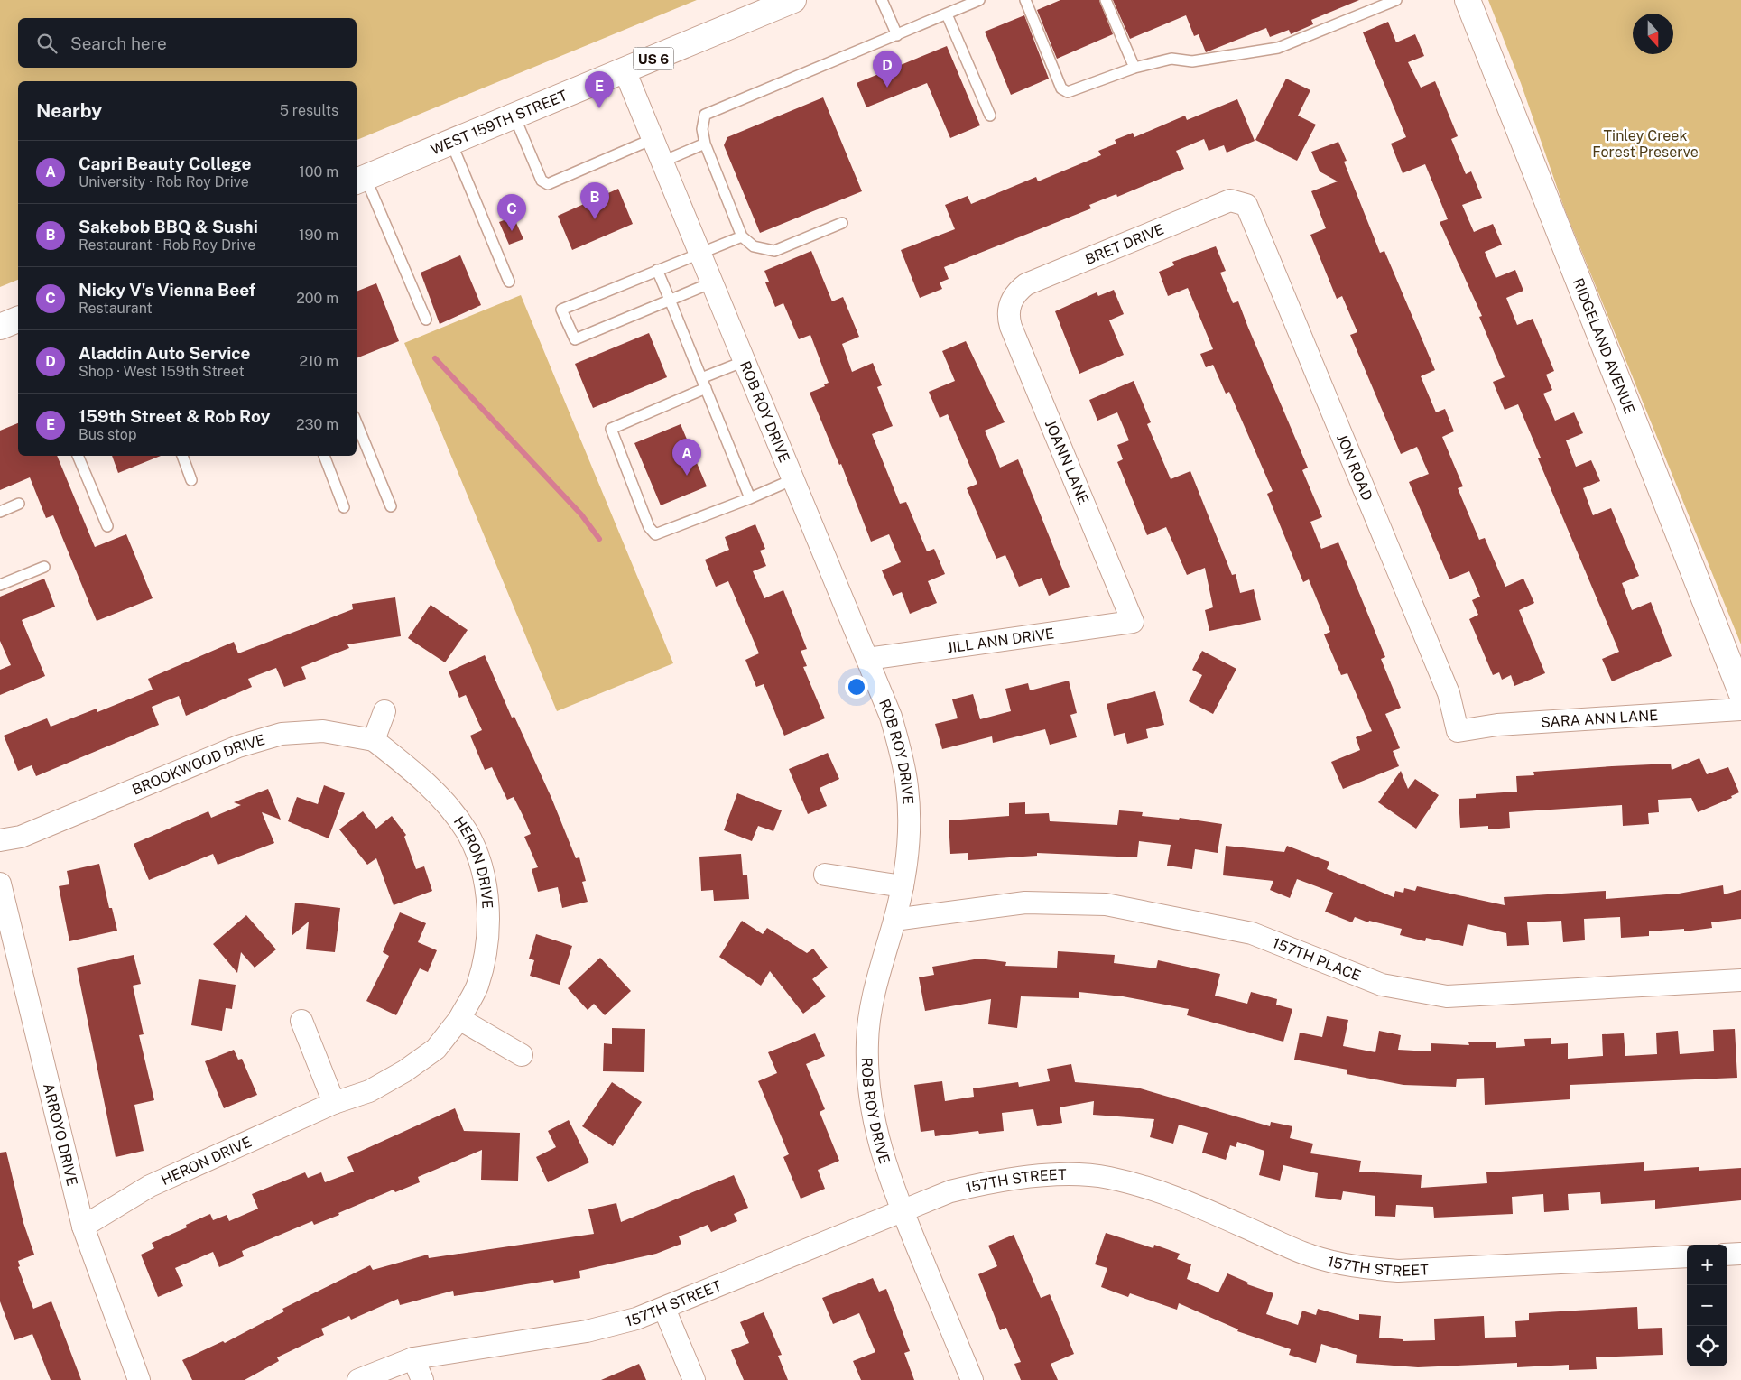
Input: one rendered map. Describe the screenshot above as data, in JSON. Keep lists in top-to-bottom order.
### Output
{
  "streets": {
    "street": [
      "US 6",
      "WEST 159TH STREET",
      "BRET DRIVE",
      "RIDGELAND AVENUE",
      "ROB ROY DRIVE",
      "JOANN LANE",
      "JON ROAD",
      "JILL ANN DRIVE",
      "SARA ANN LANE",
      "BROOKWOOD DRIVE",
      "HERON DRIVE",
      "157TH PLACE",
      "ARROYO DRIVE",
      "157TH STREET"
    ]
  },
  "crossings": [
    ["WEST 159TH STREET", "ROB ROY DRIVE"],
    ["BRET DRIVE", "JOANN LANE"],
    ["BRET DRIVE", "JON ROAD"],
    ["ROB ROY DRIVE", "JILL ANN DRIVE"],
    ["ROB ROY DRIVE", "157TH PLACE"],
    ["ROB ROY DRIVE", "157TH STREET"],
    ["JOANN LANE", "JILL ANN DRIVE"],
    ["JON ROAD", "SARA ANN LANE"],
    ["BROOKWOOD DRIVE", "HERON DRIVE"],
    ["HERON DRIVE", "ARROYO DRIVE"]
  ],
  "parks": ["Tinley Creek Forest Preserve"],
  "north": "bottom",
  "page": {
    "search": "Search here",
    "pins": [
      "D",
      "E",
      "B",
      "C",
      "A"
    ],
    "heading": ["Nearby", "5 results"],
    "list": [
      {
        "mark": "A",
        "name": "Capri Beauty College",
        "note": "University · Rob Roy Drive",
        "value": "100 m"
      },
      {
        "mark": "B",
        "name": "Sakebob BBQ & Sushi",
        "note": "Restaurant · Rob Roy Drive",
        "value": "190 m"
      },
      {
        "mark": "C",
        "name": "Nicky V's Vienna Beef",
        "note": "Restaurant",
        "value": "200 m"
      },
      {
        "mark": "D",
        "name": "Aladdin Auto Service",
        "note": "Shop · West 159th Street",
        "value": "210 m"
      },
      {
        "mark": "E",
        "name": "159th Street & Rob Roy",
        "note": "Bus stop",
        "value": "230 m"
      }
    ],
    "map_buttons": ["+", "−"]
  }
}
